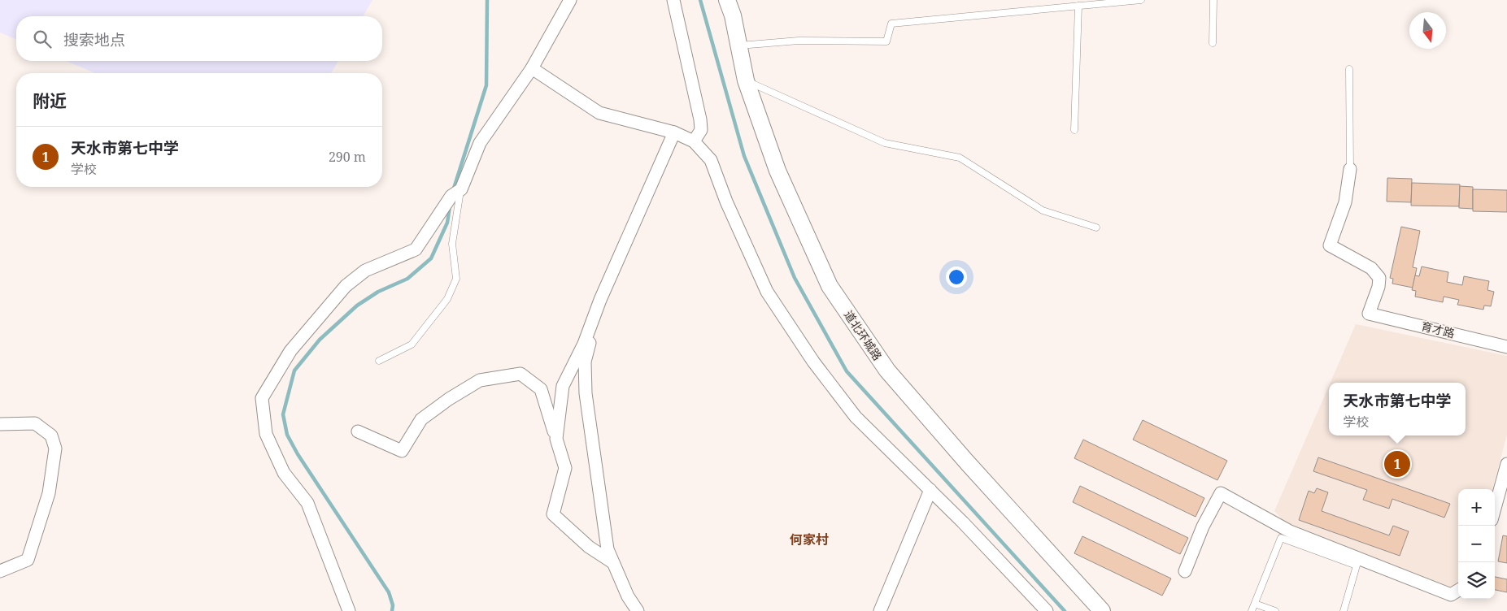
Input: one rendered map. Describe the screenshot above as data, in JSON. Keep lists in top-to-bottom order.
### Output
{
  "streets": {
    "street": ["育才路", "道北环城路"]
  },
  "districts": ["何家村"],
  "north": "bottom",
  "page": {
    "search": "搜索地点",
    "heading": "附近",
    "list": [
      {
        "mark": "1",
        "name": "天水市第七中学",
        "note": "学校",
        "value": "290 m"
      }
    ],
    "popup": ["天水市第七中学", "学校"],
    "pins": "1",
    "map_buttons": ["+", "−"]
  }
}
